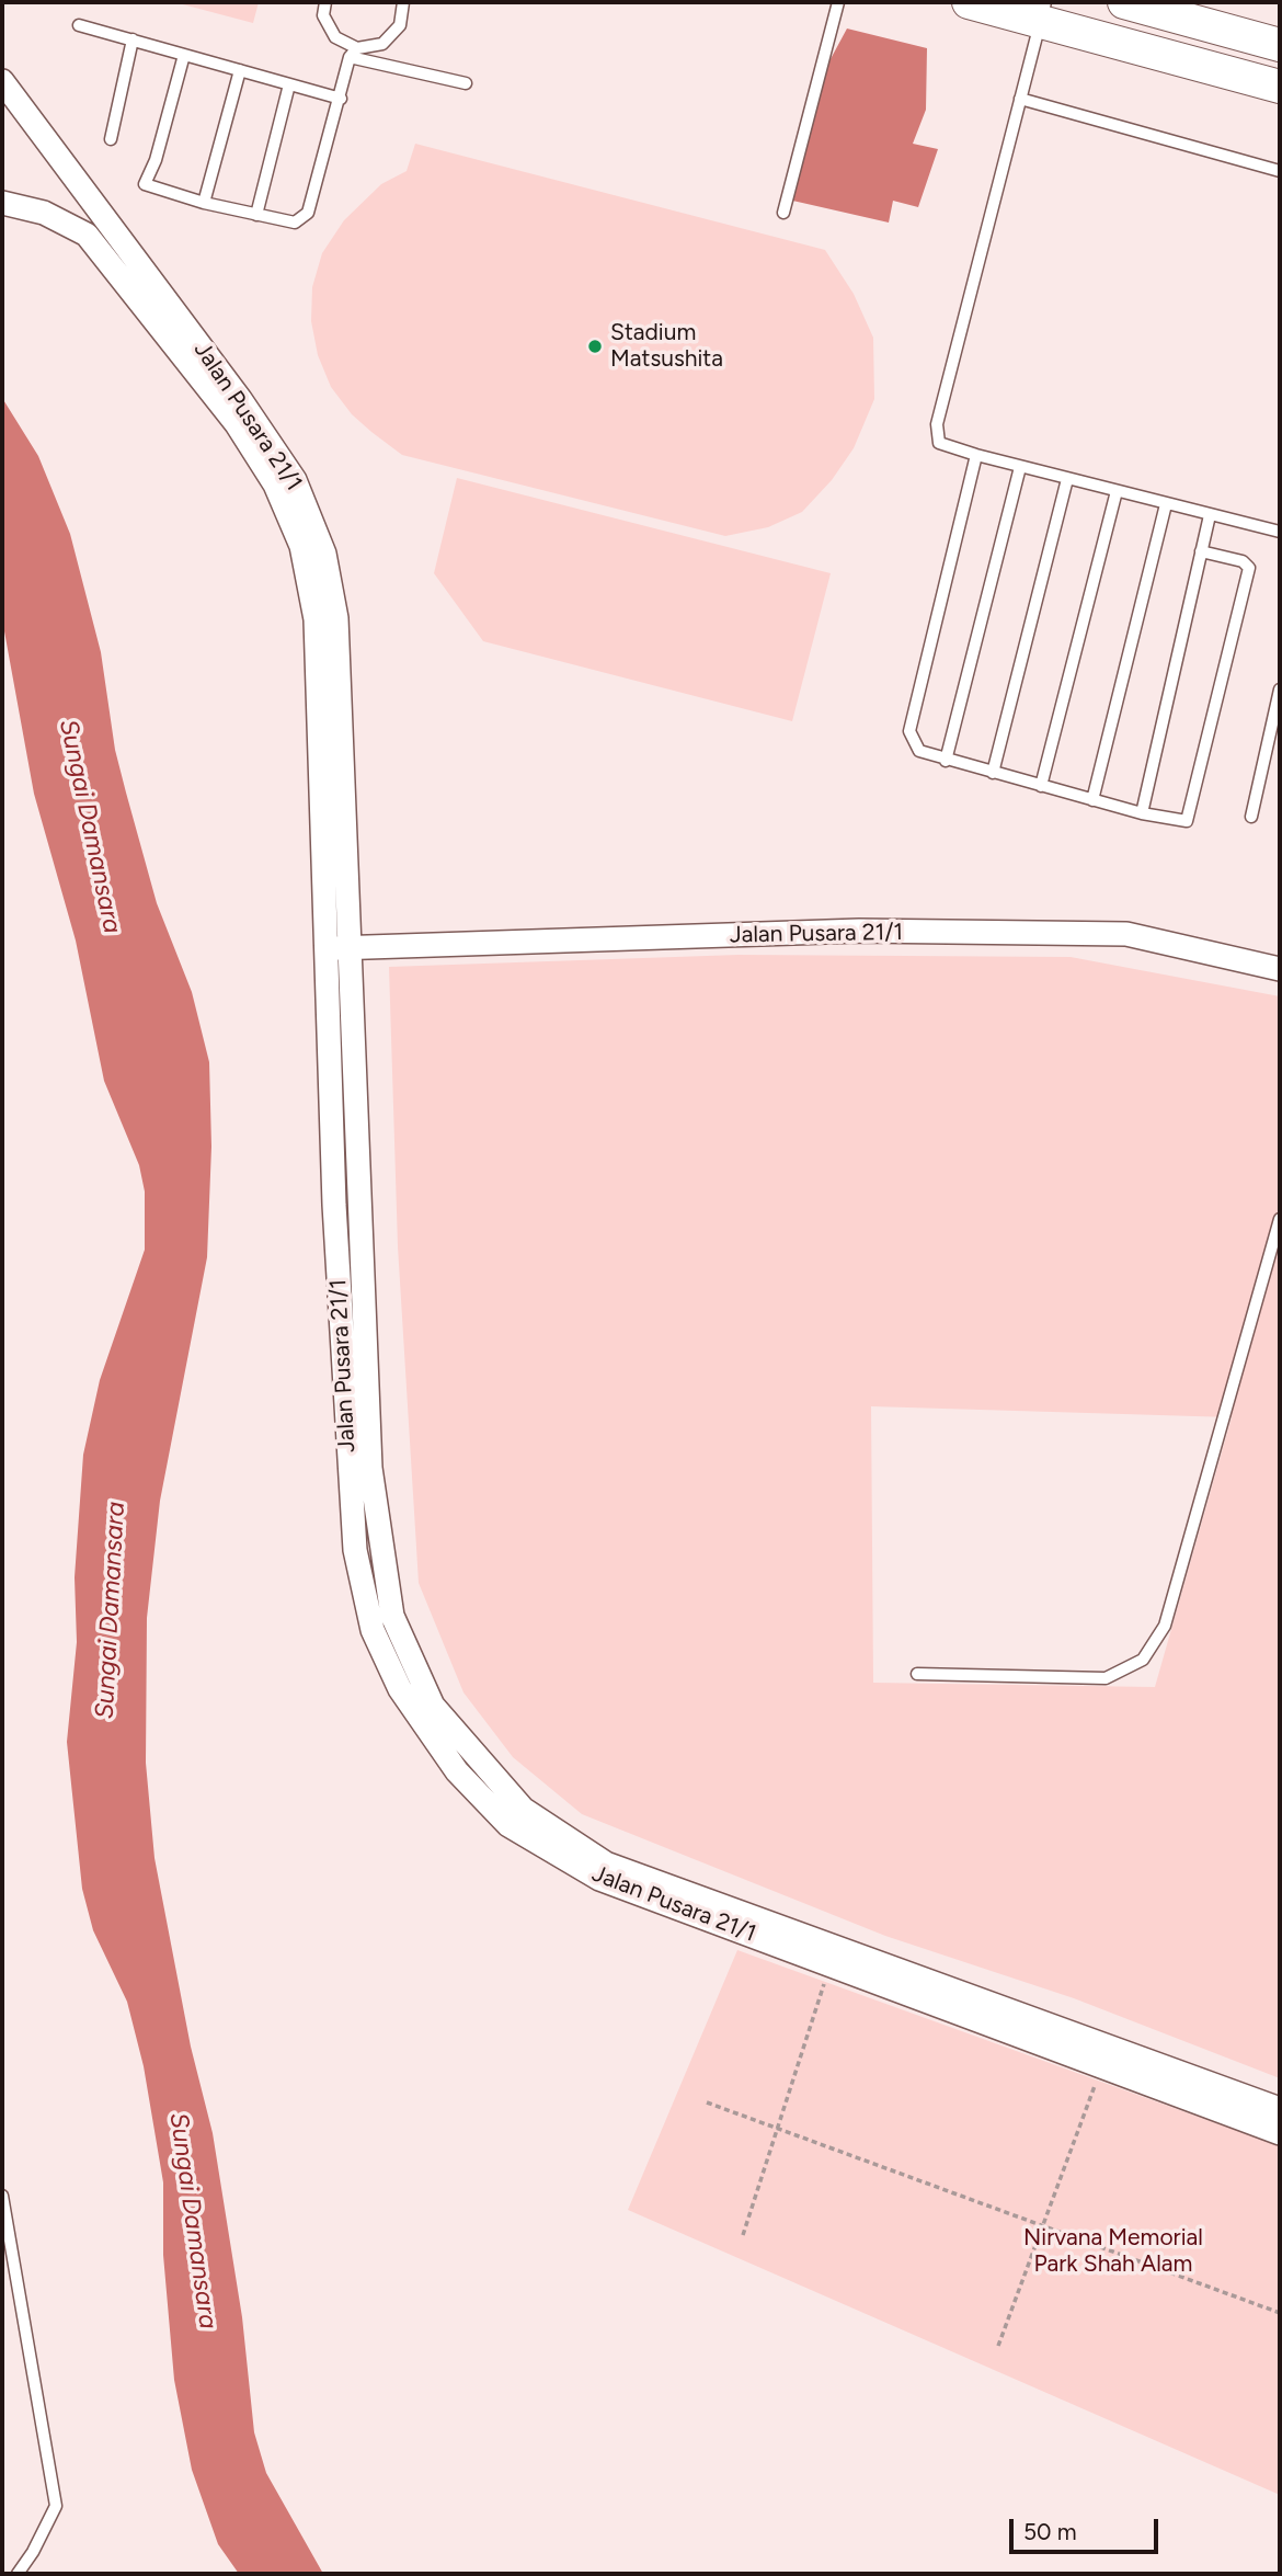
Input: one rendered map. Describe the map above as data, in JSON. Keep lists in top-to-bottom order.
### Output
{
  "streets": {
    "street": ["Jalan Pusara 21/1"]
  },
  "water": ["Sungai Damansara"],
  "parks": ["Nirvana Memorial Park Shah Alam"],
  "places": ["Stadium Matsushita"],
  "scale_bar": "50 m"
}
